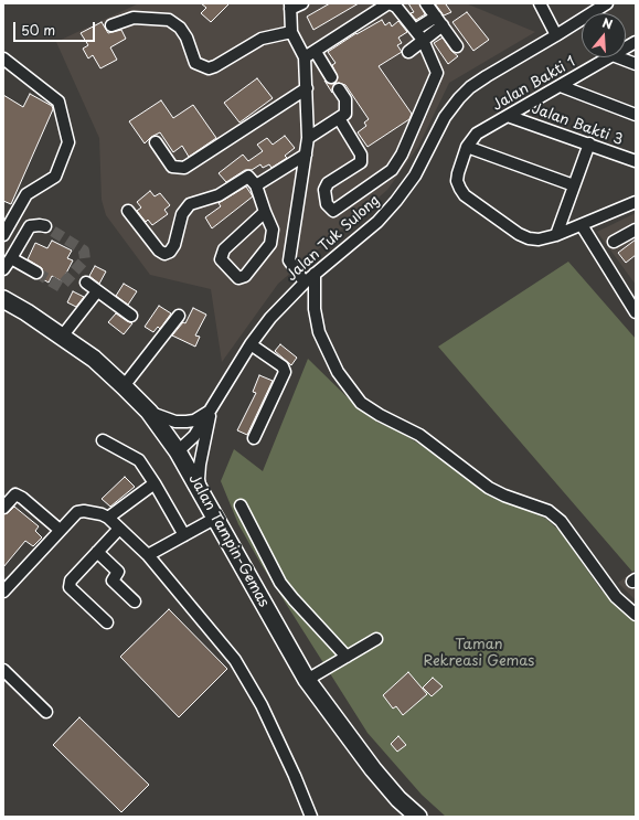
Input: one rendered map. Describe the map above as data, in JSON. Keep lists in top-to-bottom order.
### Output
{
  "streets": {
    "highway": ["Jalan Tampin-Gemas"],
    "street": ["Jalan Bakti 1", "Jalan Bakti 3", "Jalan Tuk Sulong"]
  },
  "crossings": [
    ["Jalan Bakti 1", "Jalan Bakti 3"],
    ["Jalan Tuk Sulong", "Jalan Tampin-Gemas"]
  ],
  "parks": ["Taman Rekreasi Gemas"],
  "scale_bar": "50 m",
  "north": "top"
}
